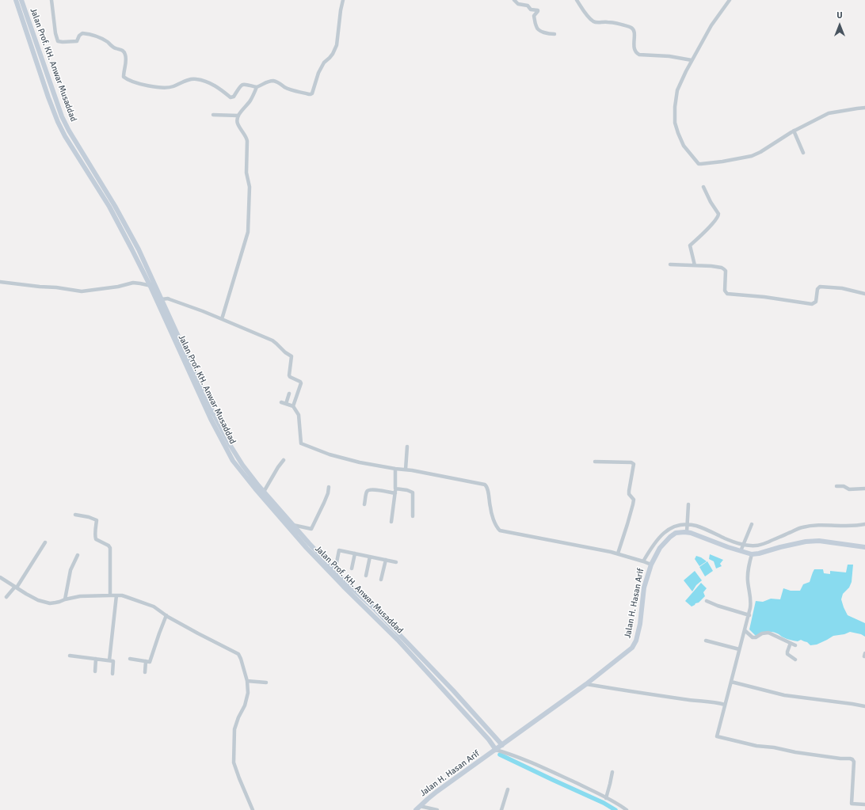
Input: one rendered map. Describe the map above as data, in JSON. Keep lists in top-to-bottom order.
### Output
{
  "streets": {
    "street": ["Jalan Prof. KH. Anwar Musaddad", "Jalan H. Hasan Arif"]
  },
  "crossings": [
    ["Jalan Prof. KH. Anwar Musaddad", "Jalan H. Hasan Arif"]
  ],
  "north": "top"
}
